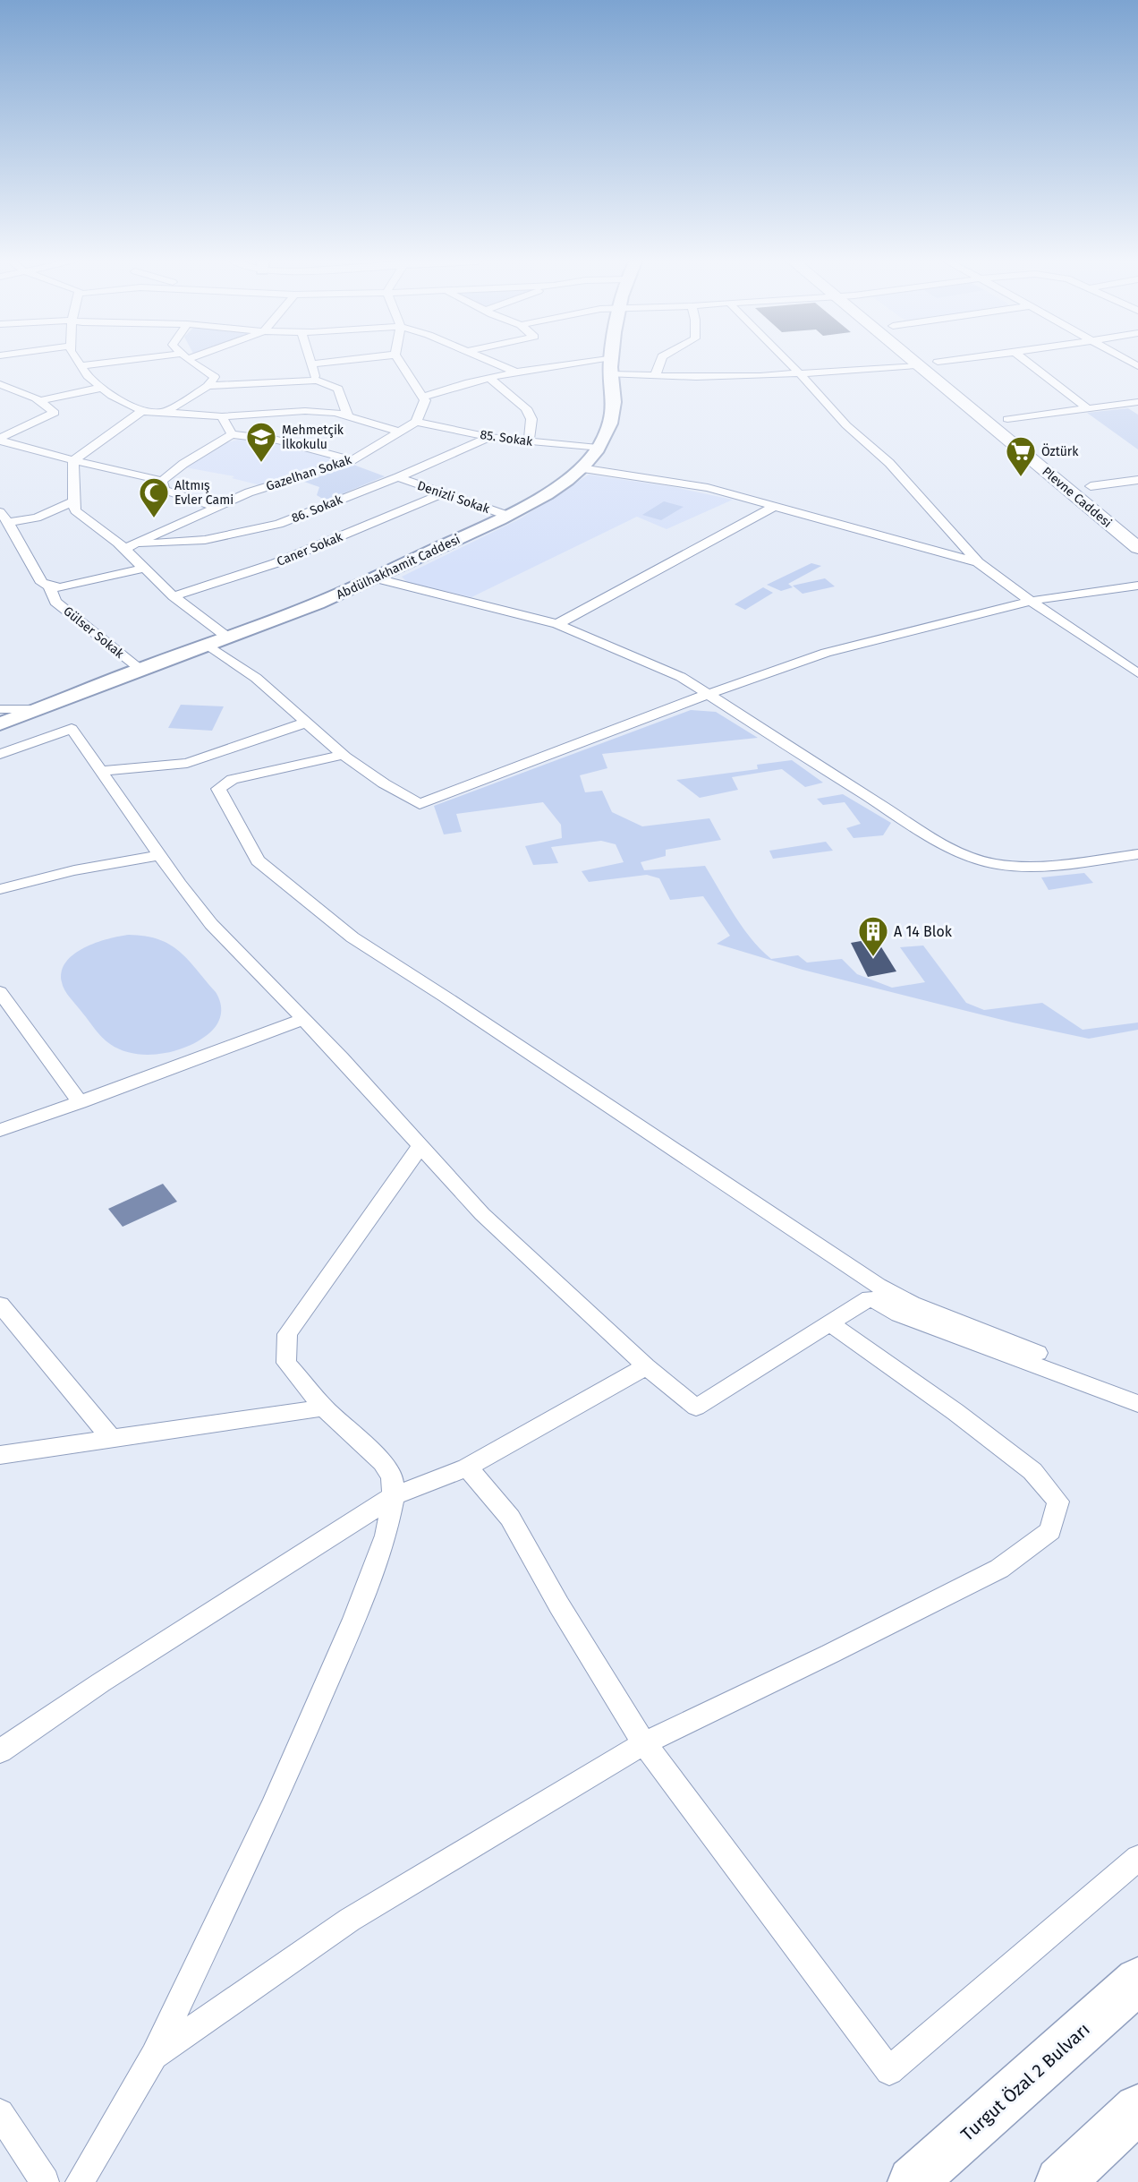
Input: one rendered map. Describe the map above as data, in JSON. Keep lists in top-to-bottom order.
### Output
{
  "streets": {
    "highway": ["Turgut Özal 2 Bulvarı"],
    "main road": ["Plevne Caddesi", "Abdülhakhamit Caddesi"],
    "street": [
      "85. Sokak",
      "Gazelhan Sokak",
      "Denizli Sokak",
      "86. Sokak",
      "Caner Sokak",
      "Gülser Sokak"
    ]
  },
  "crossings": [
    ["85. Sokak", "Gazelhan Sokak"],
    ["85. Sokak", "86. Sokak"],
    ["85. Sokak", "Abdülhakhamit Caddesi"],
    ["Gazelhan Sokak", "86. Sokak"],
    ["Denizli Sokak", "86. Sokak"],
    ["Denizli Sokak", "Caner Sokak"],
    ["Denizli Sokak", "Abdülhakhamit Caddesi"],
    ["Abdülhakhamit Caddesi", "Gülser Sokak"]
  ],
  "places": {
    "school or university": ["Mehmetçik İlkokulu"],
    "supermarket": ["Öztürk"],
    "mosque": ["Altmış Evler Cami"],
    "building": ["A 14 Blok"]
  }
}
